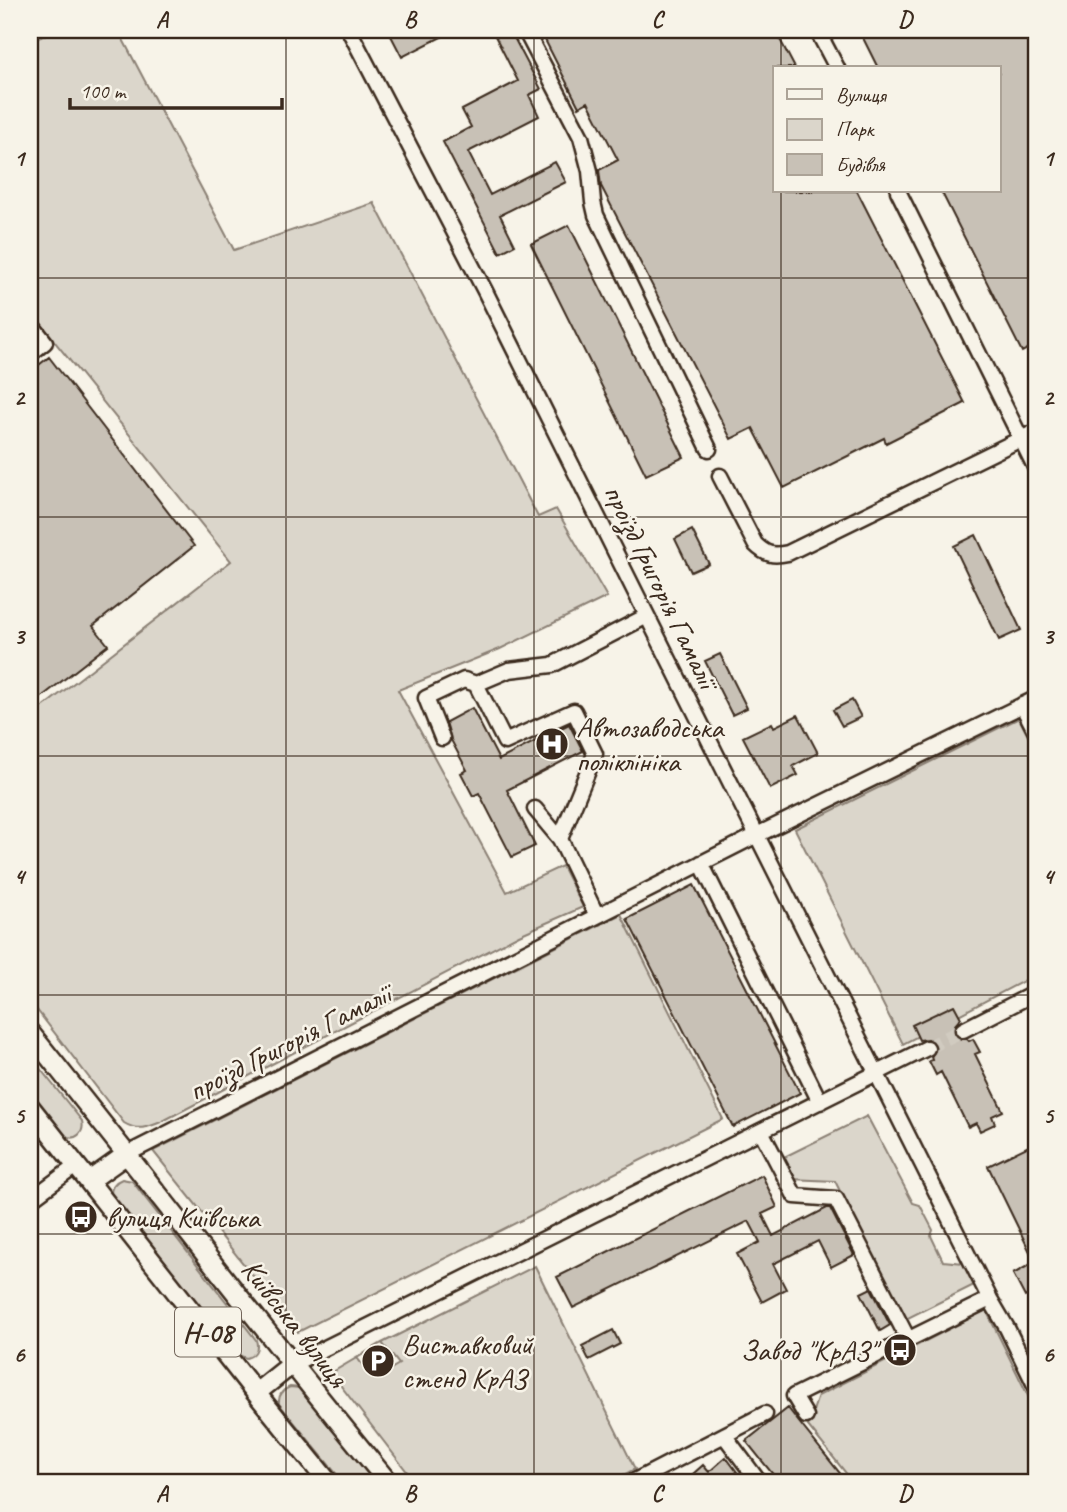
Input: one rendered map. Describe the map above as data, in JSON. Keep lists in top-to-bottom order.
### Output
{
  "streets": {
    "main road": ["Київська вулиця", "Н-08"],
    "street": ["проїзд Григорія Гамалії"]
  },
  "crossings": [
    ["проїзд Григорія Гамалії", "Київська вулиця"]
  ],
  "places": {
    "hospital": ["Автозаводська поліклініка"],
    "bus stop": ["вулиця Київська", "Завод \"КрАЗ\""],
    "parking": ["Виставковий стенд КрАЗ"]
  },
  "legend": ["Вулиця", "Парк", "Будівля"],
  "scale_bar": "100 m",
  "grid": {
    "columns": [
      "A",
      "B",
      "C",
      "D"
    ],
    "rows": [
      "1",
      "2",
      "3",
      "4",
      "5",
      "6"
    ]
  }
}
